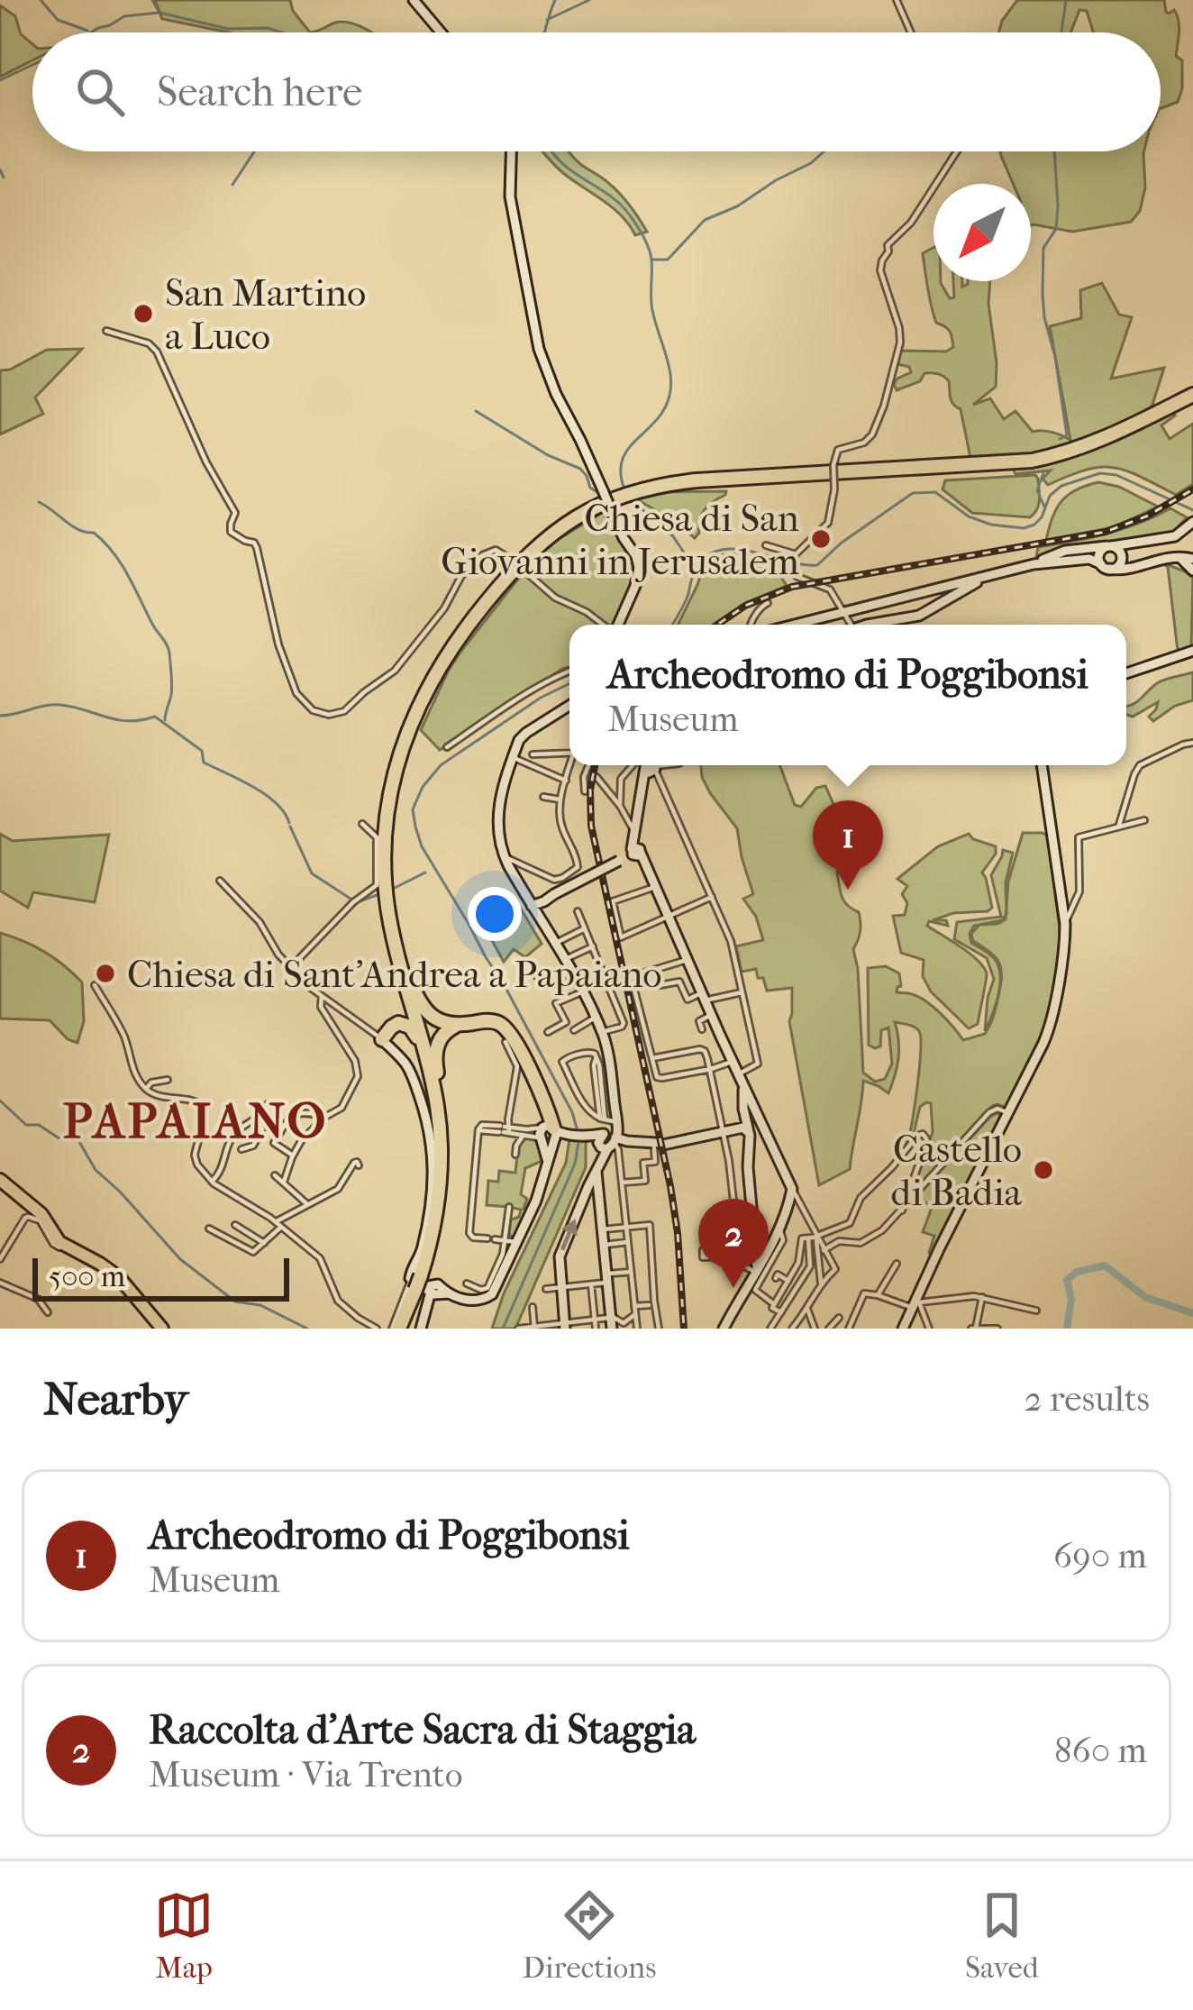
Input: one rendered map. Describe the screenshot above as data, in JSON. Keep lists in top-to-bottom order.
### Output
{
  "districts": ["PAPAIANO"],
  "places": [
    "San Martino a Luco",
    "Chiesa di San Giovanni in Jerusalem",
    "Chiesa di Sant'Andrea a Papaiano",
    "Castello di Badia"
  ],
  "scale_bar": "500 m",
  "north": "bottom left",
  "page": {
    "search": "Search here",
    "popup": ["Archeodromo di Poggibonsi", "Museum"],
    "pins": ["1", "2"],
    "scale": "500 m",
    "heading": ["Nearby", "2 results"],
    "list": [
      {
        "mark": "1",
        "name": "Archeodromo di Poggibonsi",
        "note": "Museum",
        "value": "690 m"
      },
      {
        "mark": "2",
        "name": "Raccolta d'Arte Sacra di Staggia",
        "note": "Museum · Via Trento",
        "value": "860 m"
      }
    ],
    "nav": ["Map", "Directions", "Saved"]
  }
}
